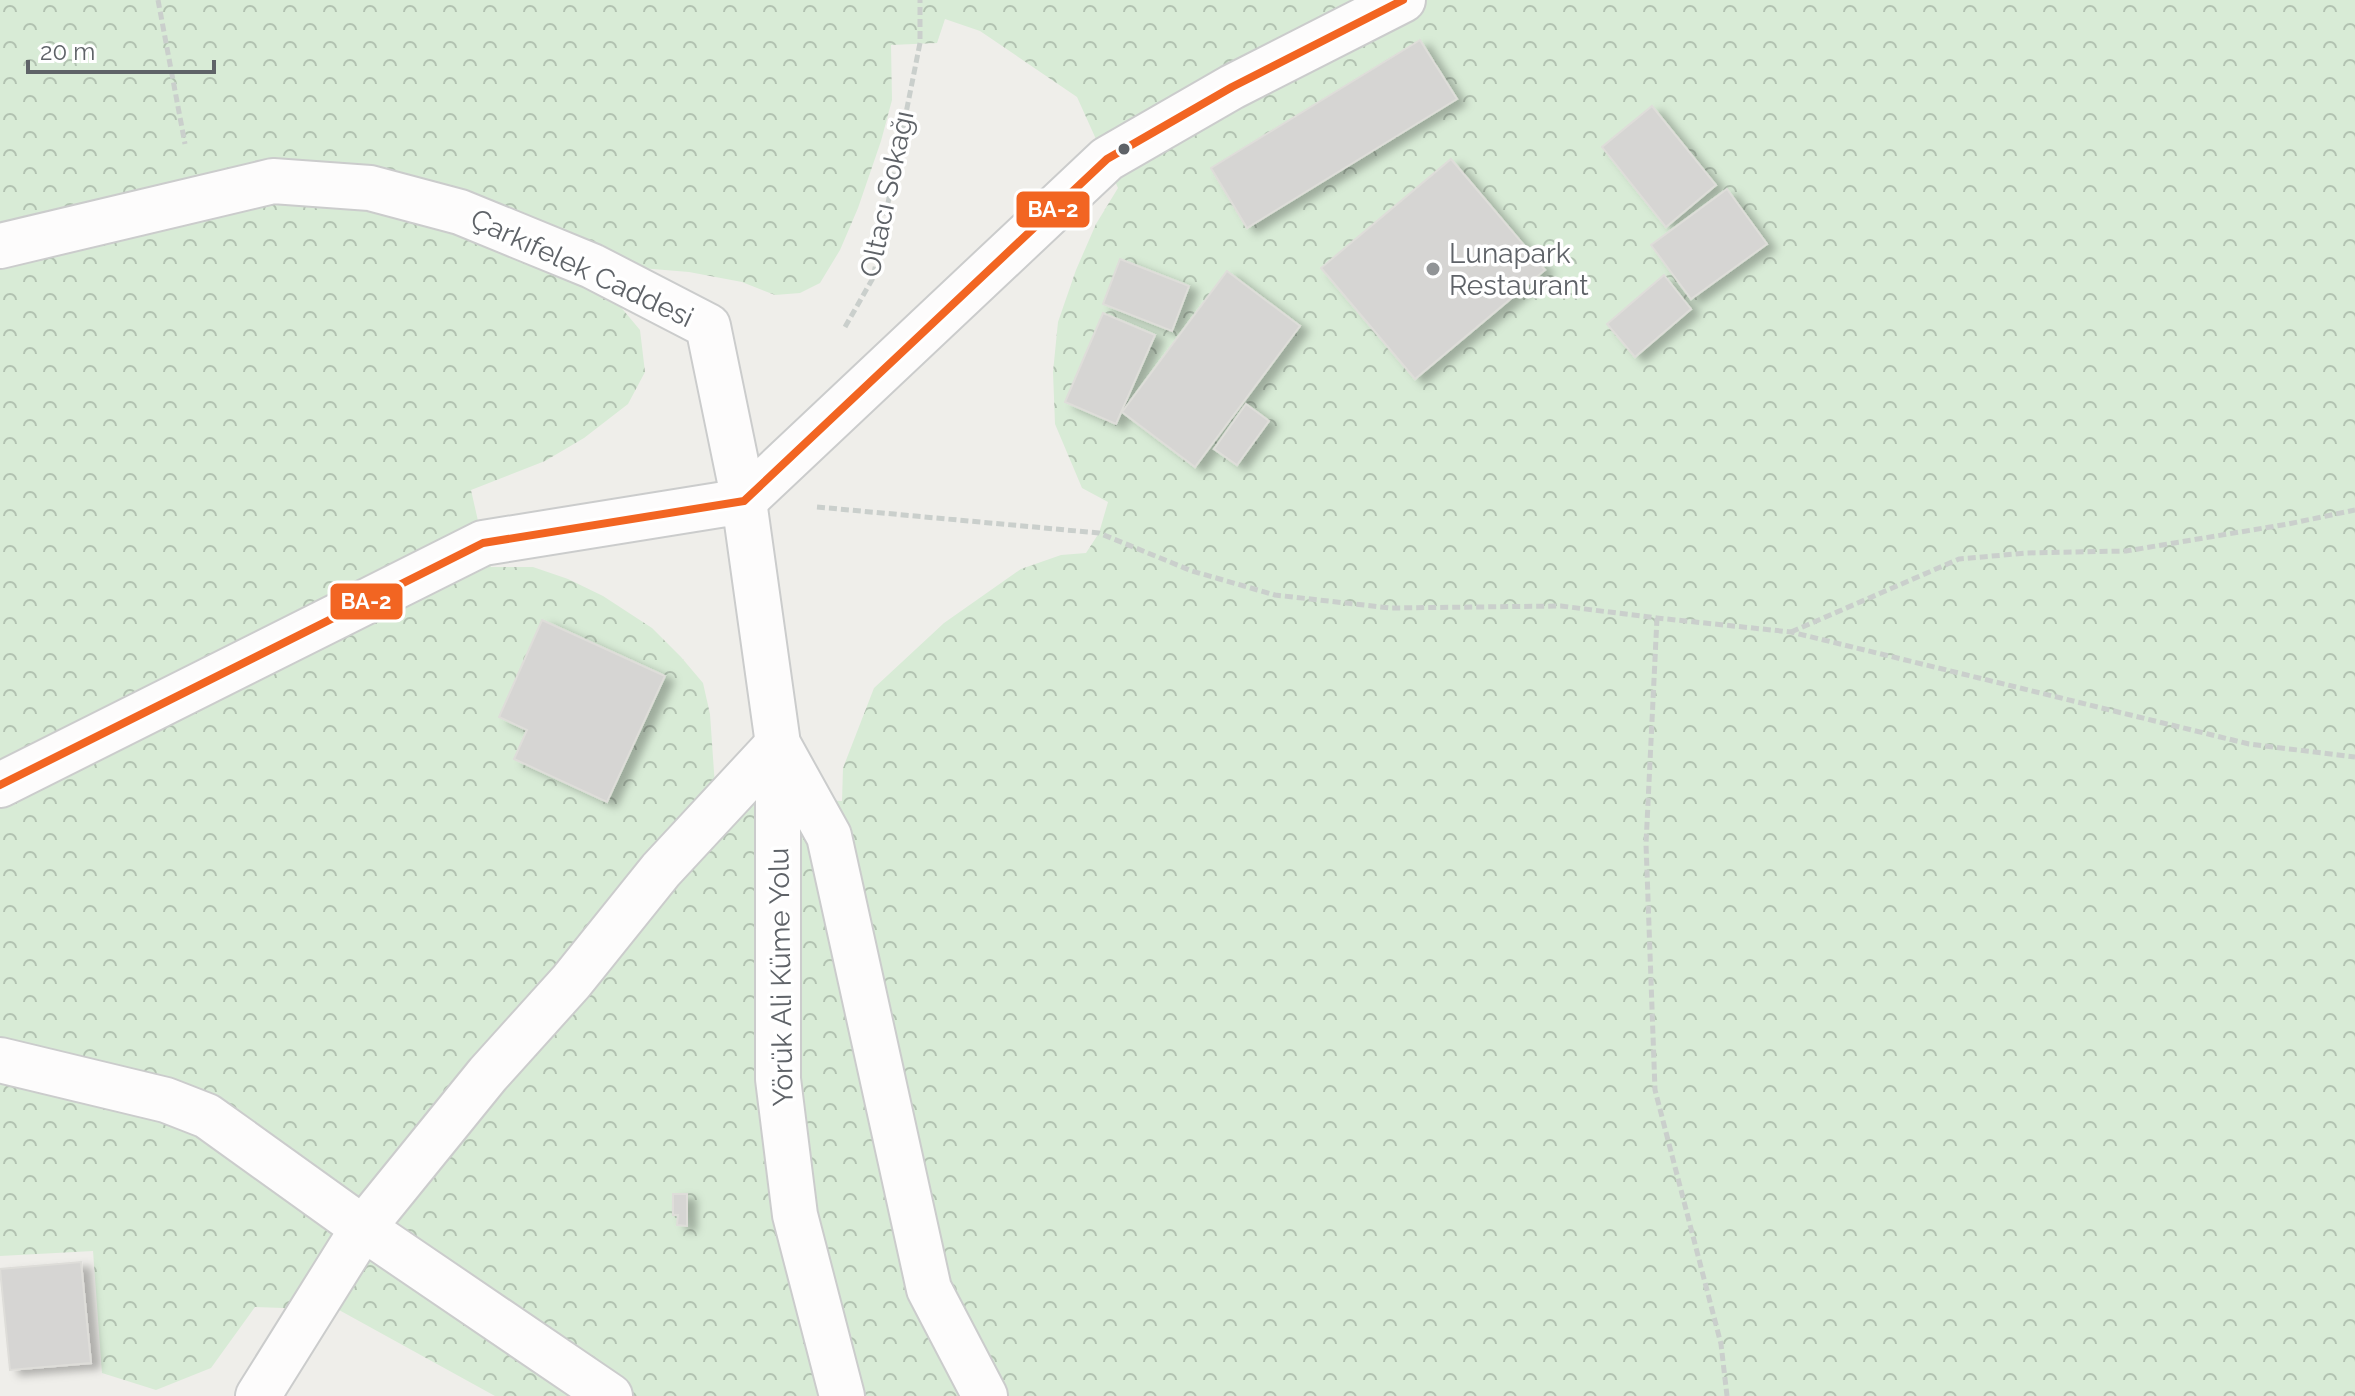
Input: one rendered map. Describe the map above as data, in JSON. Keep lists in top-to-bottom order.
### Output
{
  "streets": {
    "street": ["Çarkıfelek Caddesi", "Yörük Ali Küme Yolu"],
    "path": ["Oltacı Sokağı"]
  },
  "places": ["Lunapark Restaurant"],
  "lines": ["transit line BA-2"],
  "scale_bar": "20 m"
}
